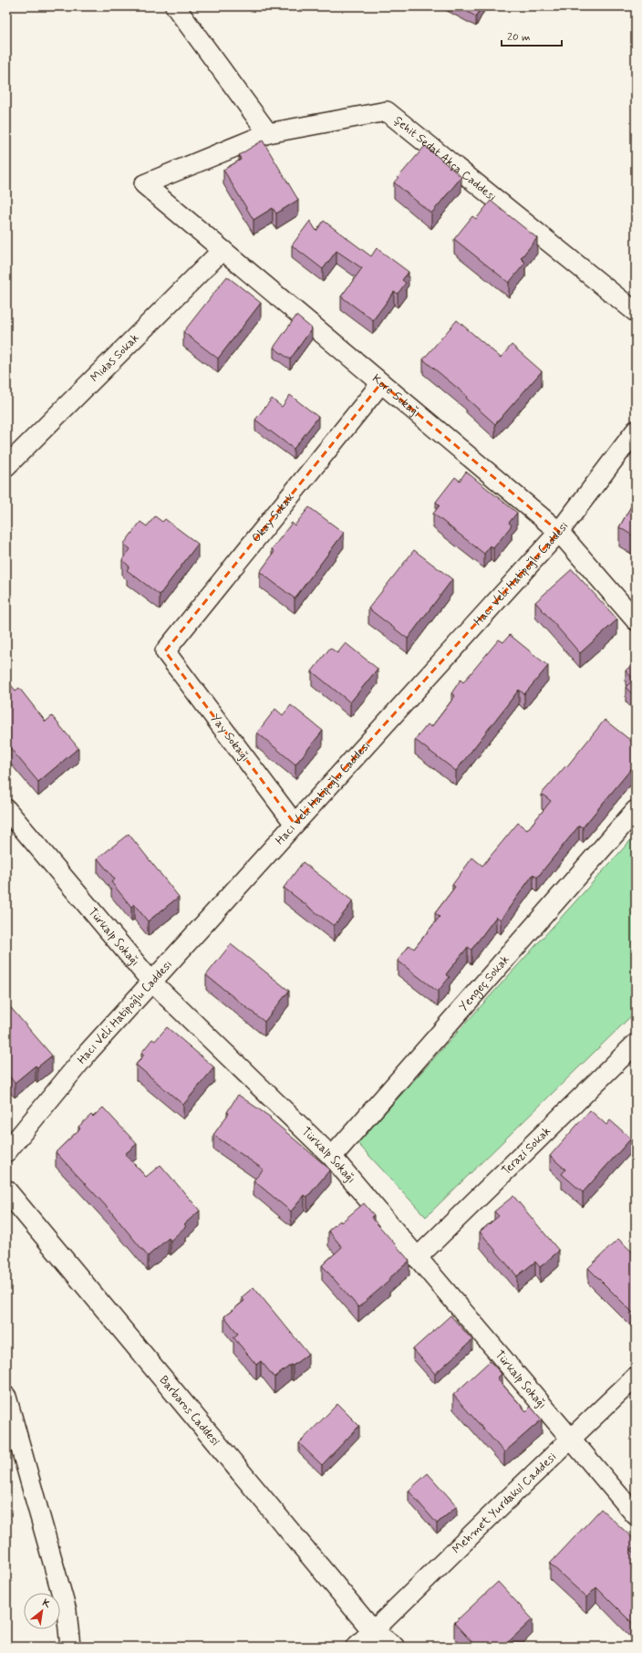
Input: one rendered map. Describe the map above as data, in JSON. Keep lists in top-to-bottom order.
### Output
{
  "streets": {
    "street": [
      "Şehit Sedat Akça Caddesi",
      "Midas Sokak",
      "Kore Sokağı",
      "Okay Sokak",
      "Hacı Veli Hatipoğlu Caddesi",
      "Yay Sokağı",
      "Türkalp Sokağı",
      "Yengeç Sokak",
      "Terazi Sokak",
      "Barbaros Caddesi",
      "Mehmet Yurdakul Caddesi"
    ]
  },
  "crossings": [
    ["Şehit Sedat Akça Caddesi", "Kore Sokağı"],
    ["Midas Sokak", "Kore Sokağı"],
    ["Kore Sokağı", "Okay Sokak"],
    ["Kore Sokağı", "Hacı Veli Hatipoğlu Caddesi"],
    ["Okay Sokak", "Yay Sokağı"],
    ["Hacı Veli Hatipoğlu Caddesi", "Yay Sokağı"],
    ["Hacı Veli Hatipoğlu Caddesi", "Türkalp Sokağı"],
    ["Türkalp Sokağı", "Yengeç Sokak"],
    ["Türkalp Sokağı", "Terazi Sokak"],
    ["Türkalp Sokağı", "Mehmet Yurdakul Caddesi"],
    ["Barbaros Caddesi", "Mehmet Yurdakul Caddesi"]
  ],
  "scale_bar": "20 m",
  "north": "top right"
}
